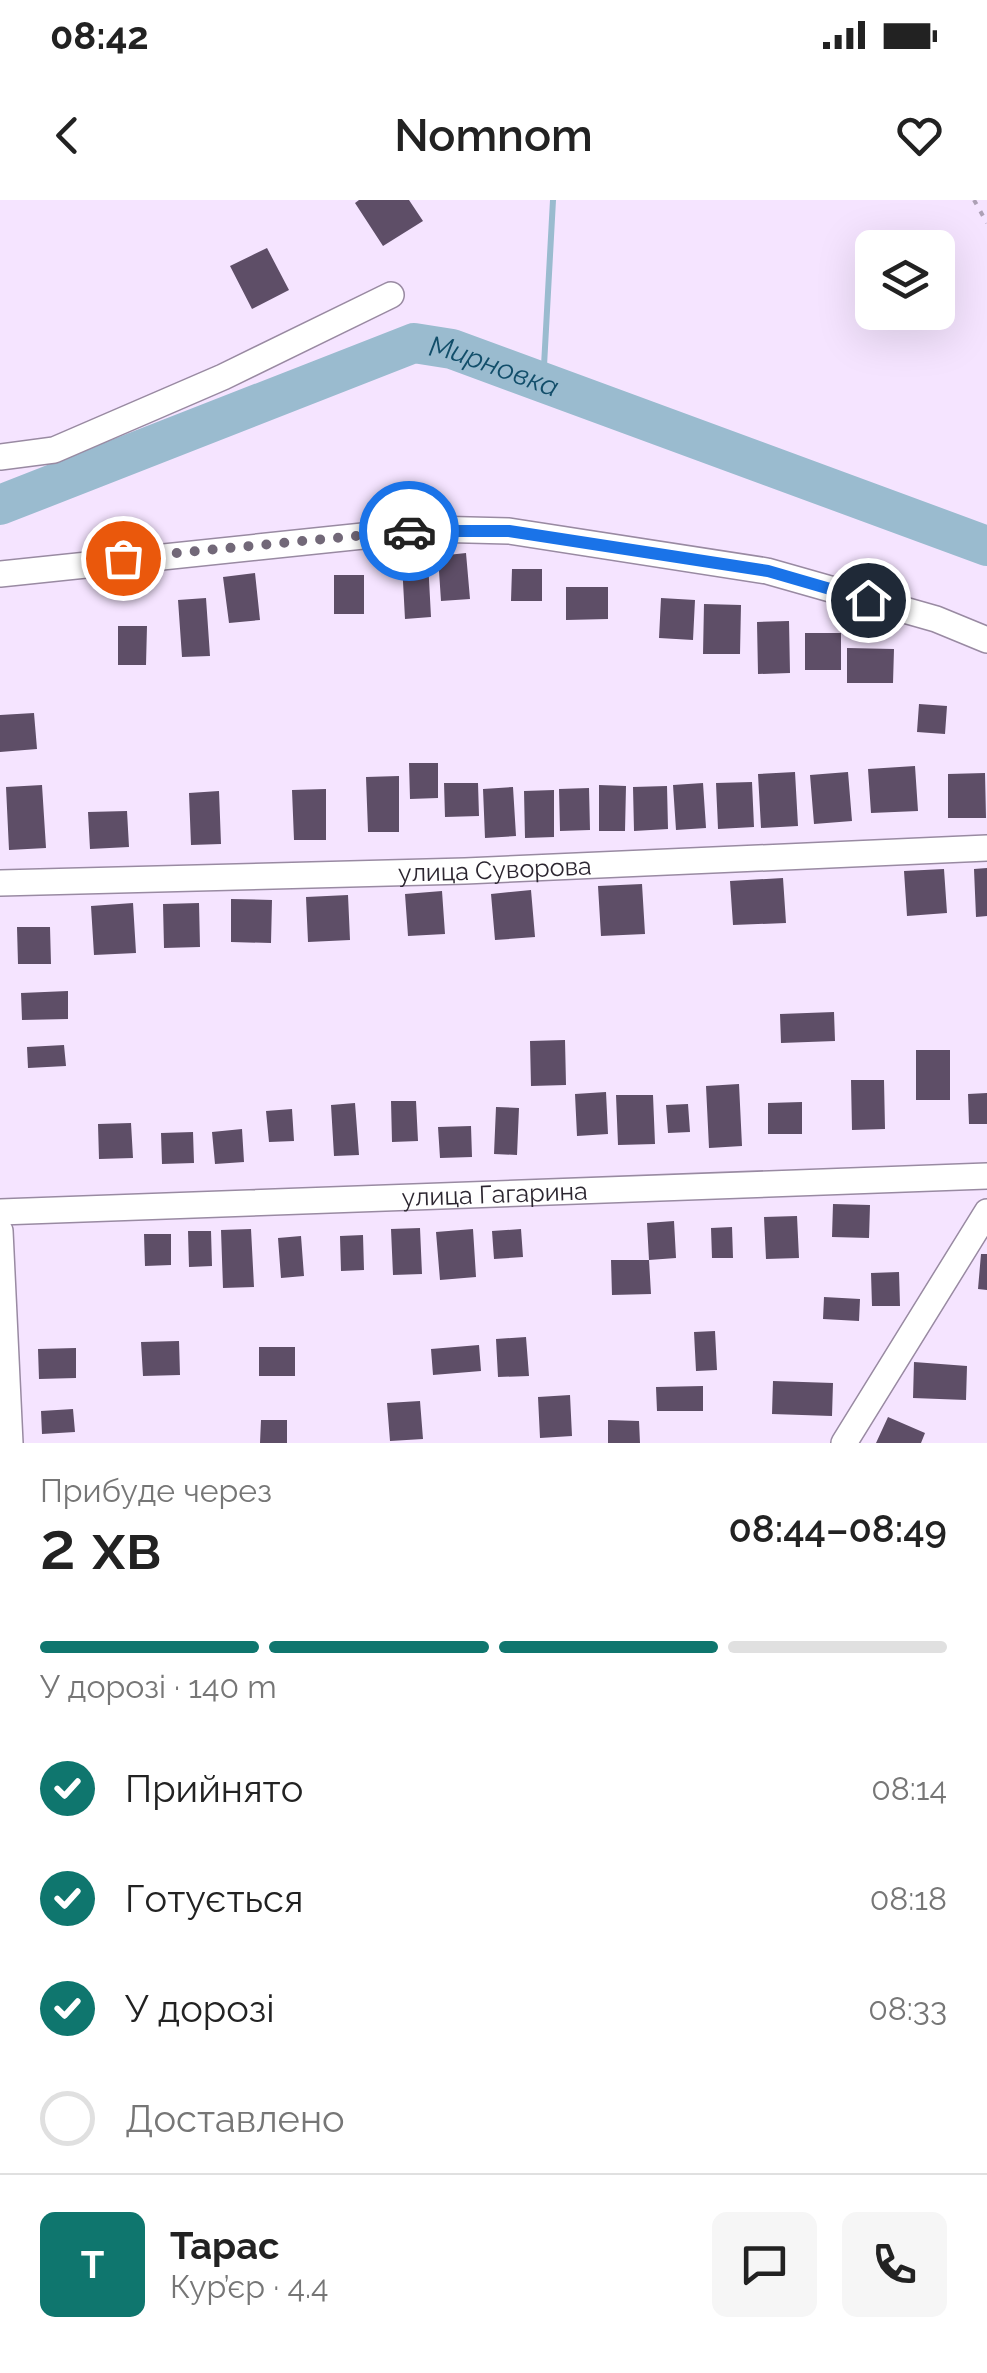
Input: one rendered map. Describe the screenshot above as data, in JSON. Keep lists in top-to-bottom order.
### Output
{
  "streets": {
    "street": ["улица Суворова", "улица Гагарина"]
  },
  "water": ["Мирновка"],
  "page": {
    "status": "08:42",
    "header": "Nomnom",
    "heading": ["2 хв", "Прибуде через", "08:44–08:49"],
    "panel": ["Тарас", "Кур’єр · 4.4"],
    "bar": "У дорозі · 140 m",
    "list": [
      ["Прийнято", "08:14"],
      ["Готується", "08:18"],
      ["У дорозі", "08:33"],
      "Доставлено"
    ],
    "round": "Т"
  }
}
